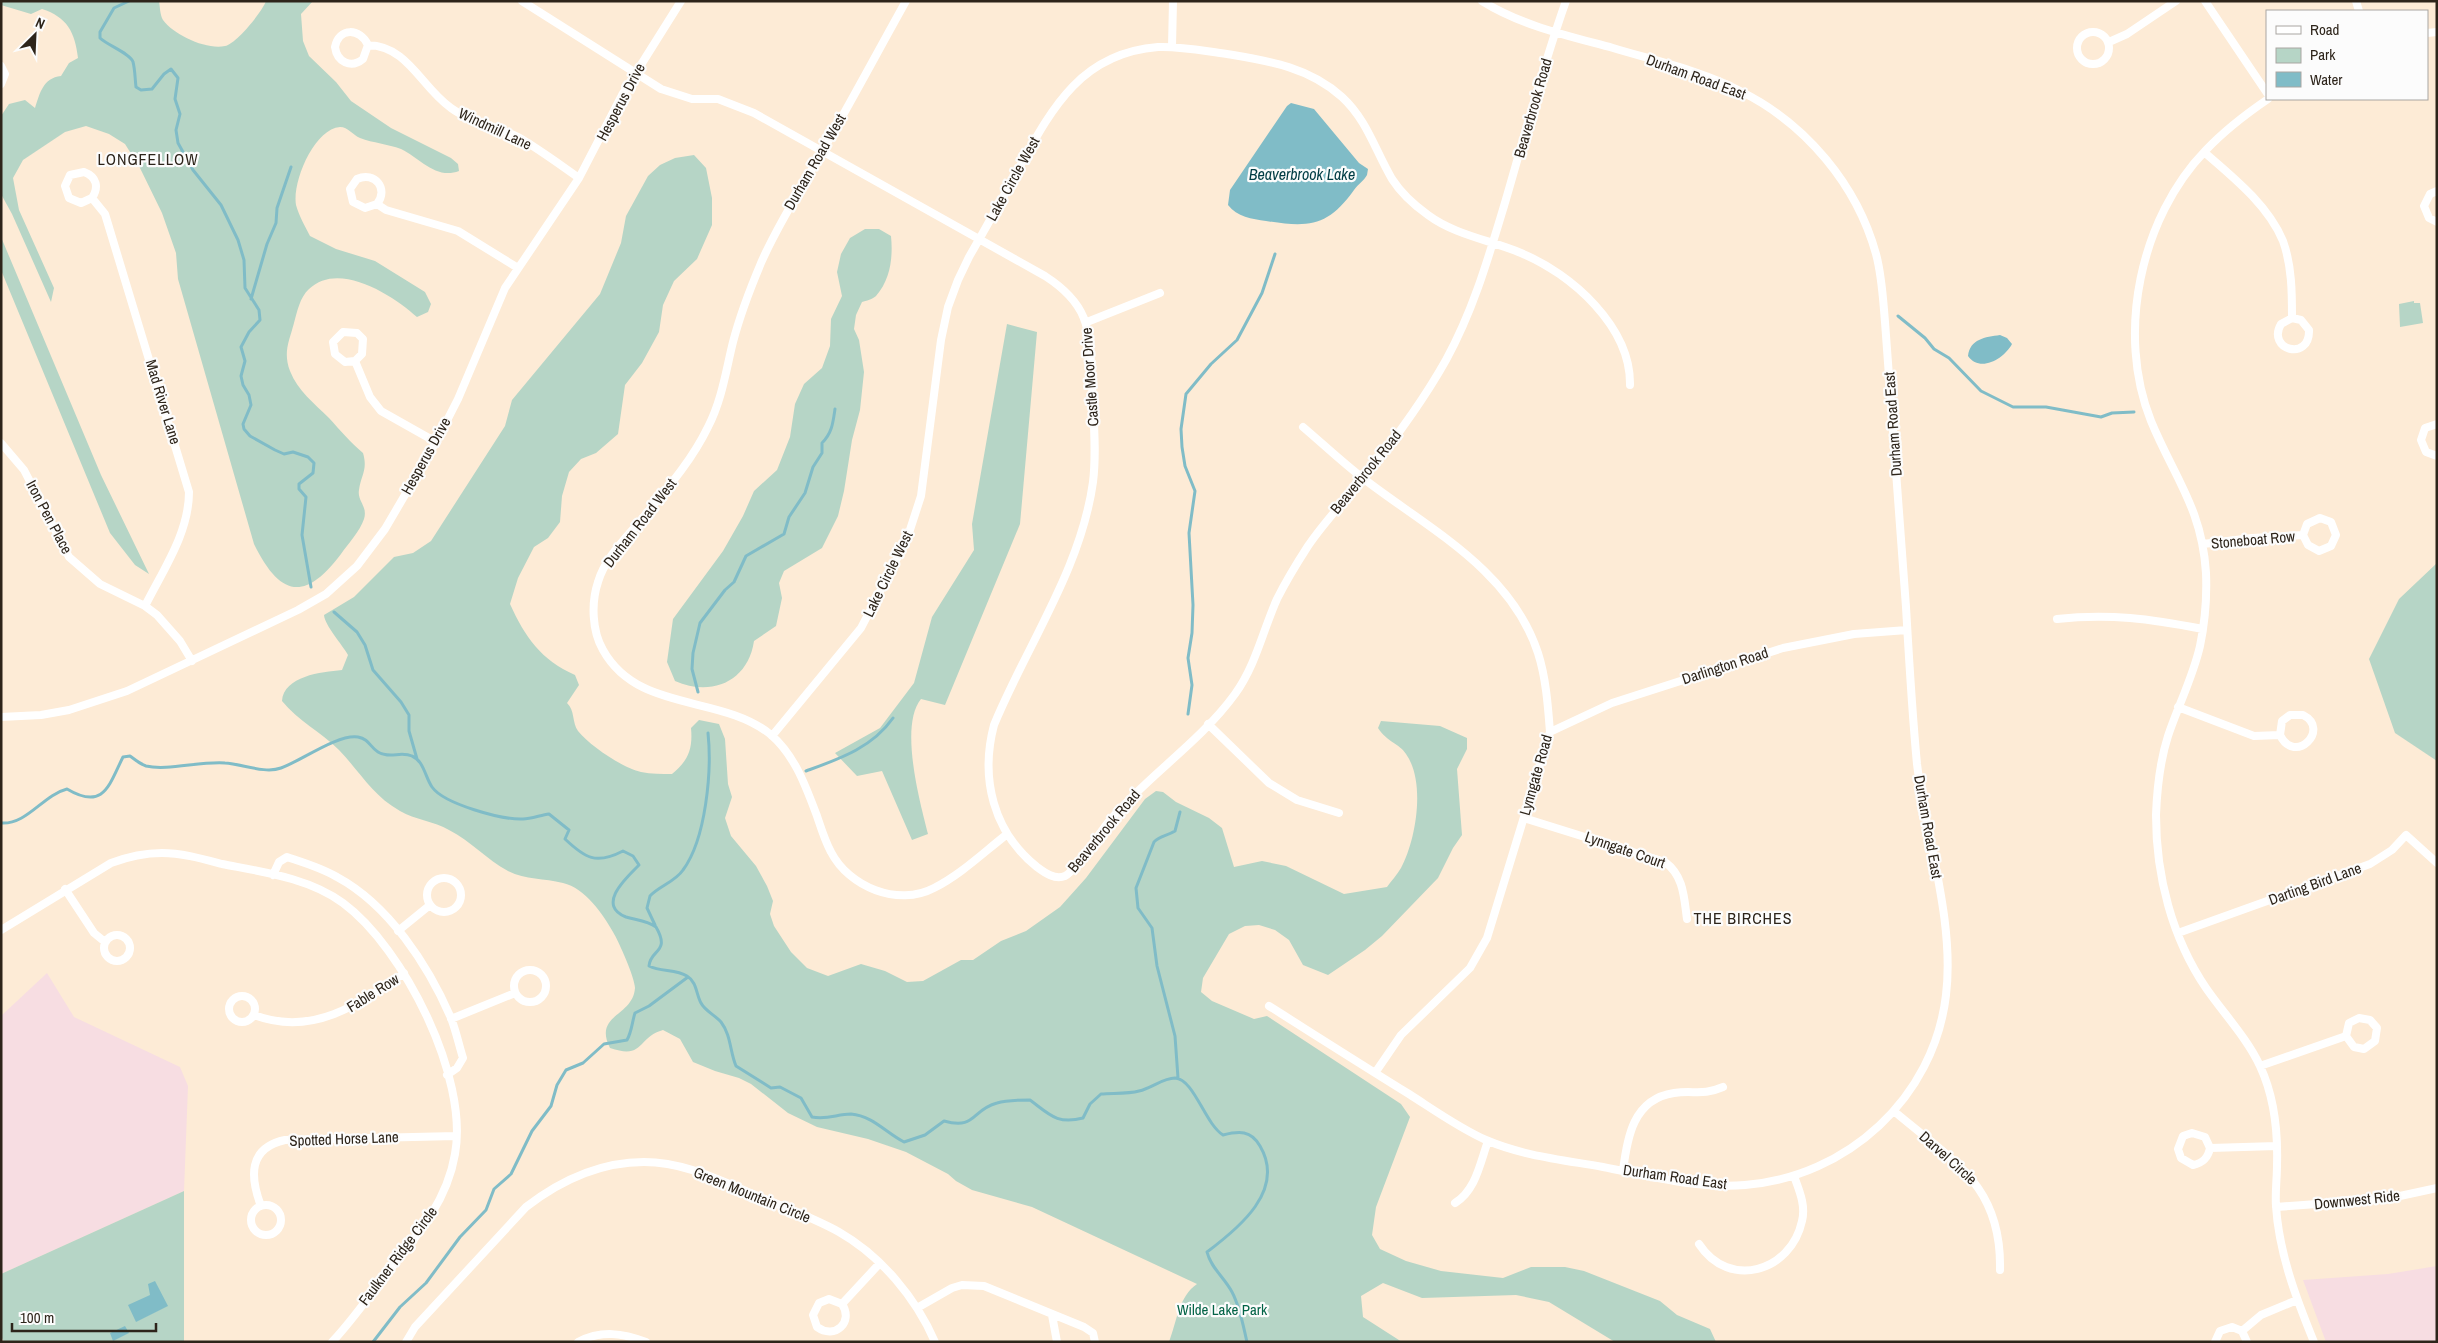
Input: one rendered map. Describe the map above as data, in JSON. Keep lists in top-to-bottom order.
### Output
{
  "streets": {
    "street": [
      "Durham Road East",
      "Hesperus Drive",
      "Beaverbrook Road",
      "Windmill Lane",
      "Durham Road West",
      "Lake Circle West",
      "Castle Moor Drive",
      "Mad River Lane",
      "Iron Pen Place",
      "Stoneboat Row",
      "Darlington Road",
      "Lynngate Road",
      "Lynngate Court",
      "Darting Bird Lane",
      "Fable Row",
      "Spotted Horse Lane",
      "Darvel Circle",
      "Green Mountain Circle",
      "Downwest Ride",
      "Faulkner Ridge Circle"
    ]
  },
  "crossings": [
    ["Durham Road East", "Beaverbrook Road"],
    ["Durham Road East", "Darlington Road"],
    ["Durham Road East", "Lynngate Road"],
    ["Durham Road East", "Darvel Circle"],
    ["Hesperus Drive", "Windmill Lane"],
    ["Hesperus Drive", "Castle Moor Drive"],
    ["Hesperus Drive", "Iron Pen Place"],
    ["Beaverbrook Road", "Lake Circle West"],
    ["Beaverbrook Road", "Castle Moor Drive"],
    ["Beaverbrook Road", "Lynngate Road"],
    ["Durham Road West", "Lake Circle West"],
    ["Durham Road West", "Castle Moor Drive"],
    ["Lake Circle West", "Castle Moor Drive"],
    ["Mad River Lane", "Iron Pen Place"],
    ["Darlington Road", "Lynngate Road"],
    ["Lynngate Road", "Lynngate Court"],
    ["Fable Row", "Faulkner Ridge Circle"],
    ["Spotted Horse Lane", "Faulkner Ridge Circle"]
  ],
  "districts": ["LONGFELLOW", "THE BIRCHES"],
  "water": ["Beaverbrook Lake"],
  "parks": ["Wilde Lake Park"],
  "legend": ["Road", "Park", "Water"],
  "scale_bar": "100 m",
  "north": "top right"
}
